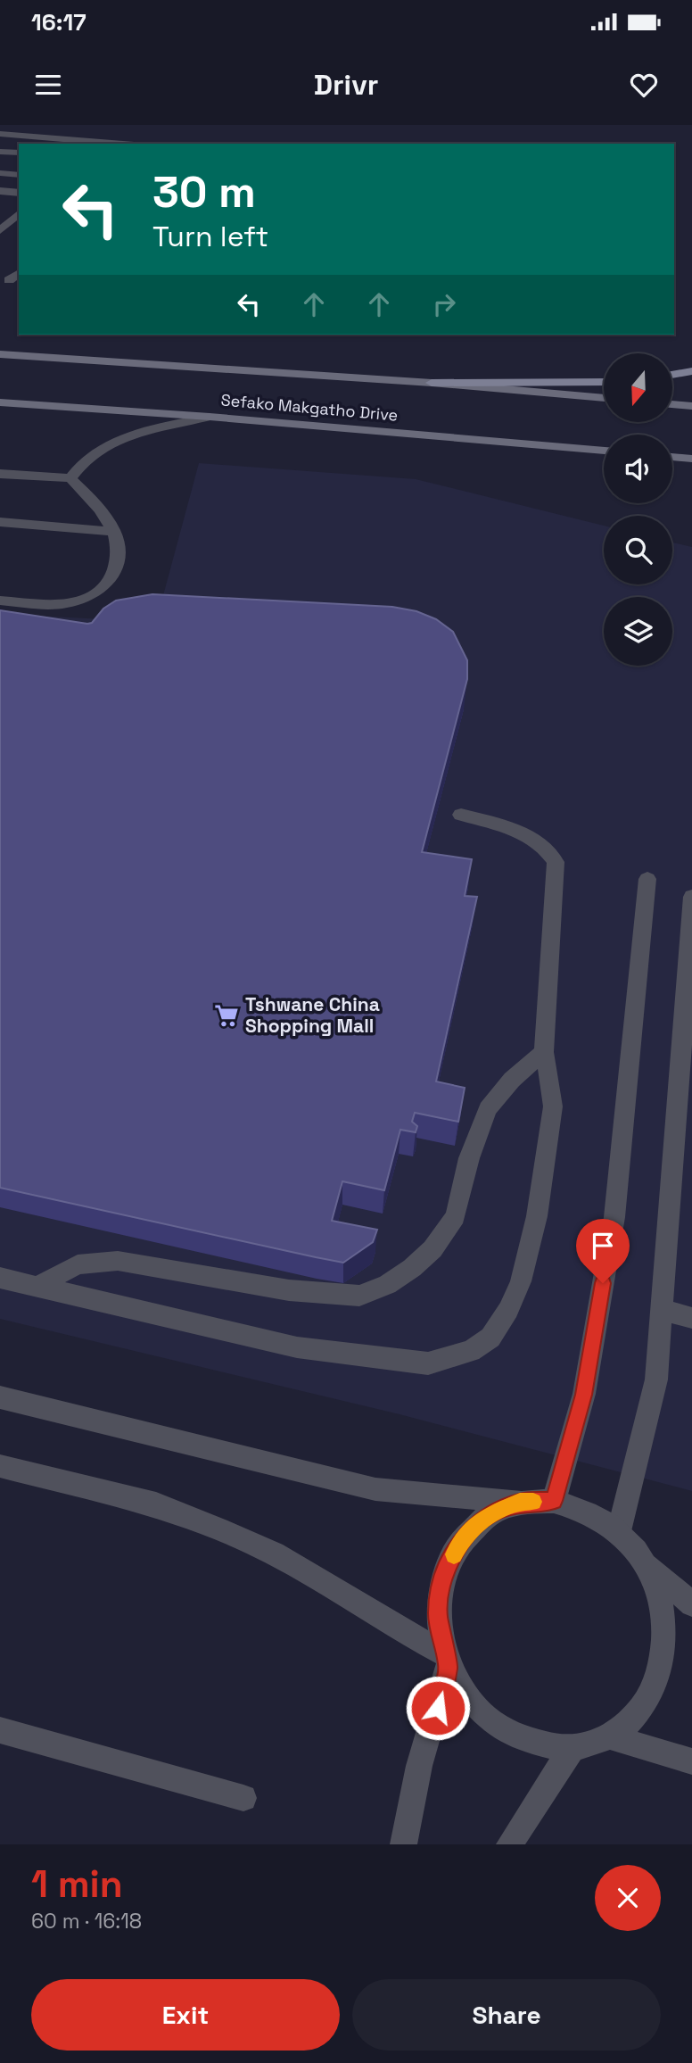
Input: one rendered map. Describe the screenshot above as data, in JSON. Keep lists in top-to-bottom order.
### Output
{
  "streets": {
    "main road": ["Sefako Makgatho Drive"]
  },
  "places": {
    "supermarket": ["Tshwane China Shopping Mall"]
  },
  "north": "bottom",
  "page": {
    "status": "16:17",
    "header": "Drivr",
    "turn": ["30 m", "Turn left"],
    "heading": ["1 min", "60 m · 16:18"],
    "buttons": ["Exit", "Share"]
  }
}
